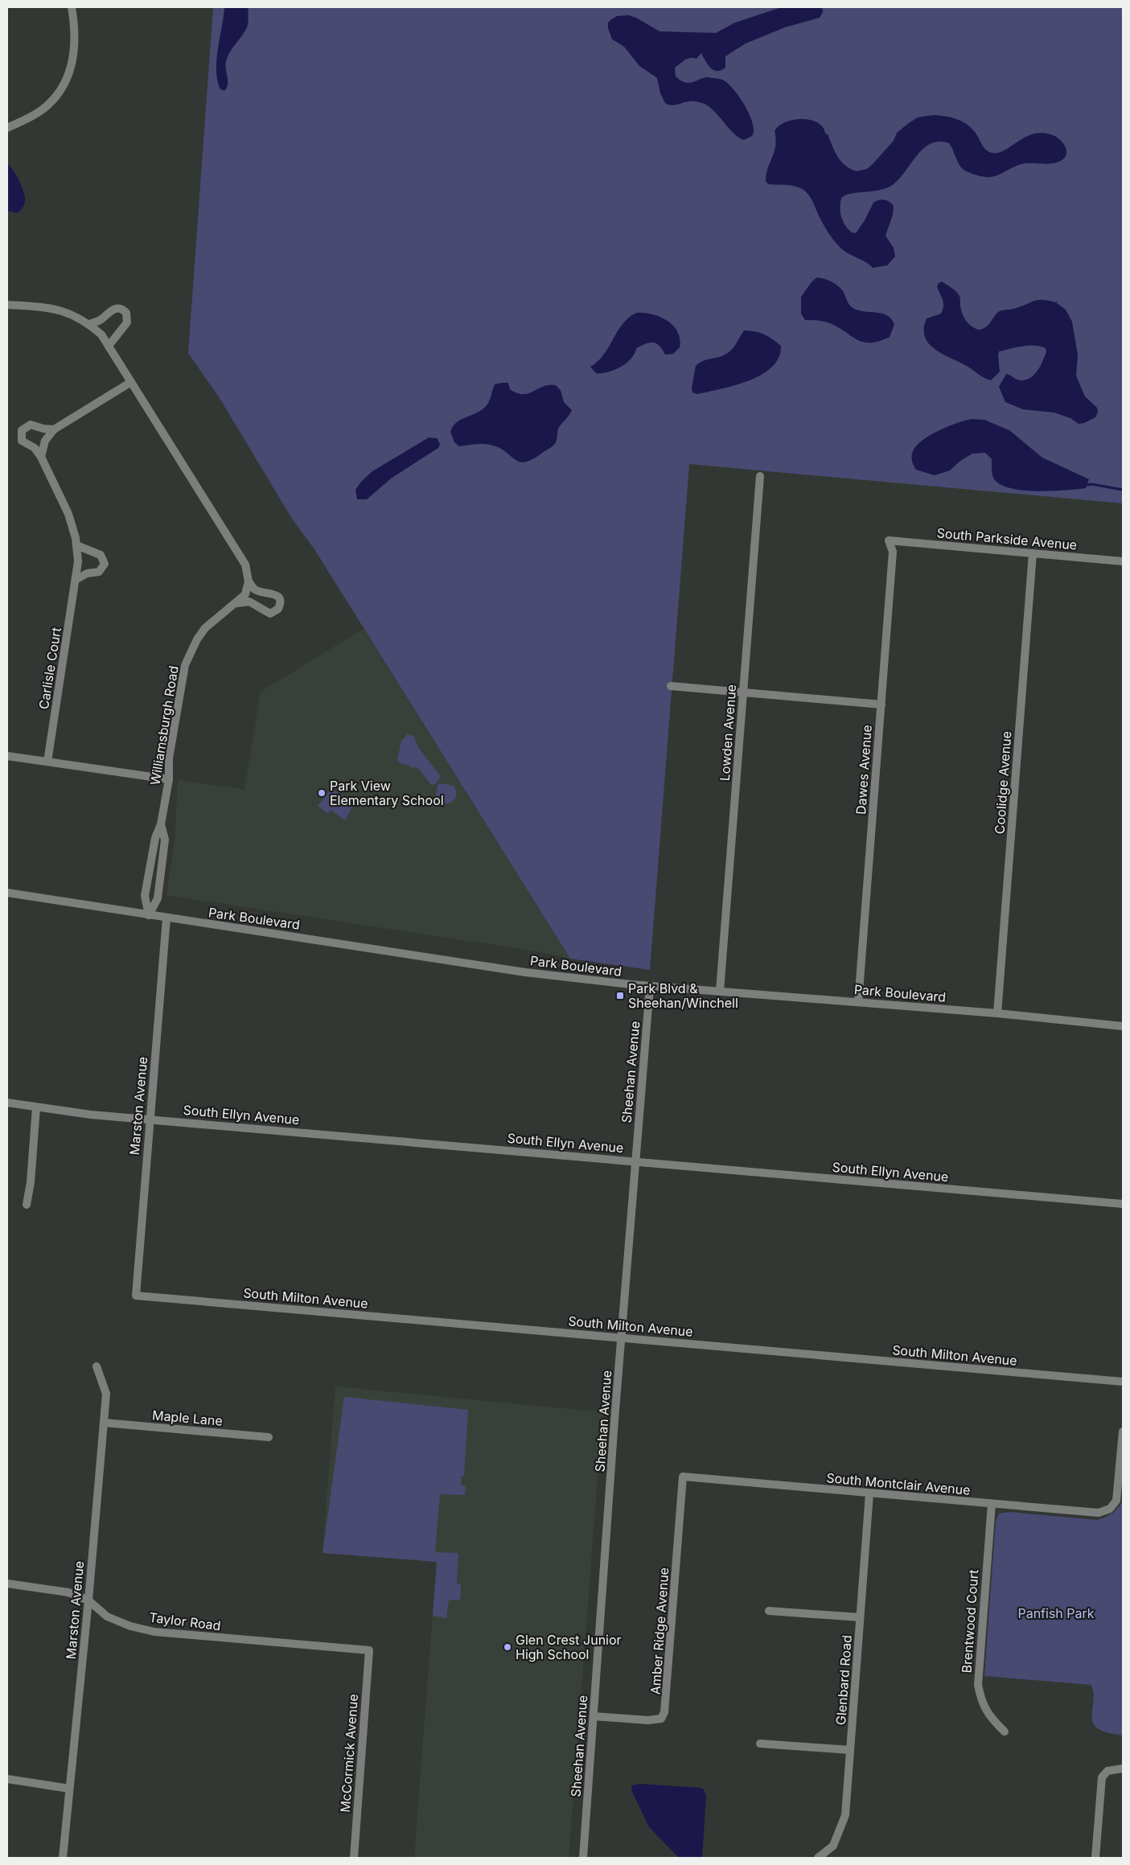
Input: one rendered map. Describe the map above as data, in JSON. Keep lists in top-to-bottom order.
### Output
{
  "streets": {
    "street": [
      "South Parkside Avenue",
      "Carlisle Court",
      "Williamsburgh Road",
      "Lowden Avenue",
      "Dawes Avenue",
      "Coolidge Avenue",
      "Park Boulevard",
      "Sheehan Avenue",
      "Marston Avenue",
      "South Ellyn Avenue",
      "South Milton Avenue",
      "Maple Lane",
      "South Montclair Avenue",
      "Taylor Road",
      "Brentwood Court",
      "Amber Ridge Avenue",
      "Glenbard Road",
      "McCormick Avenue"
    ]
  },
  "crossings": [
    ["South Parkside Avenue", "Dawes Avenue"],
    ["South Parkside Avenue", "Coolidge Avenue"],
    ["Williamsburgh Road", "Park Boulevard"],
    ["Lowden Avenue", "Park Boulevard"],
    ["Dawes Avenue", "Park Boulevard"],
    ["Coolidge Avenue", "Park Boulevard"],
    ["Park Boulevard", "Sheehan Avenue"],
    ["Park Boulevard", "Marston Avenue"],
    ["Sheehan Avenue", "South Ellyn Avenue"],
    ["Sheehan Avenue", "South Milton Avenue"],
    ["Sheehan Avenue", "Amber Ridge Avenue"],
    ["Marston Avenue", "South Ellyn Avenue"],
    ["Marston Avenue", "South Milton Avenue"],
    ["Marston Avenue", "Maple Lane"],
    ["Marston Avenue", "Taylor Road"],
    ["South Montclair Avenue", "Brentwood Court"],
    ["South Montclair Avenue", "Amber Ridge Avenue"],
    ["South Montclair Avenue", "Glenbard Road"],
    ["Taylor Road", "McCormick Avenue"]
  ],
  "parks": ["Panfish Park"],
  "places": {
    "other": ["Park View Elementary School", "Glen Crest Junior High School"],
    "transit": ["Park Blvd & Sheehan/Winchell"]
  }
}
